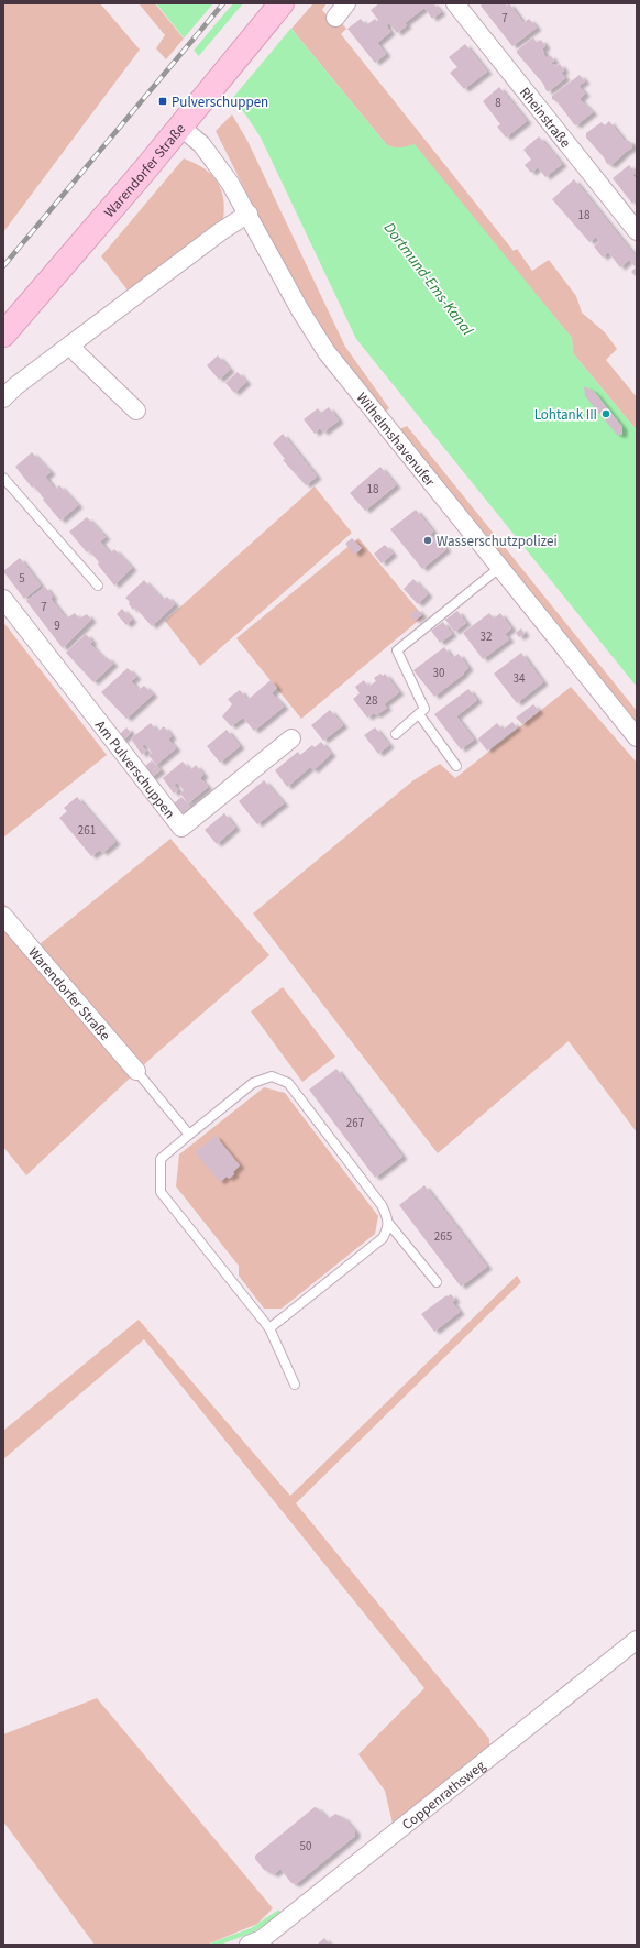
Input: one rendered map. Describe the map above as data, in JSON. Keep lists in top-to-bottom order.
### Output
{
  "streets": {
    "main road": ["Warendorfer Straße"],
    "street": [
      "Rheinstraße",
      "Wilhelmshavenufer",
      "Am Pulverschuppen",
      "Coppenrathsweg"
    ]
  },
  "crossings": [
    ["Warendorfer Straße", "Wilhelmshavenufer"]
  ],
  "water": ["Dortmund-Ems-Kanal"],
  "places": {
    "transit": ["Pulverschuppen"],
    "other": ["Lohtank III", "Wasserschutzpolizei"]
  },
  "house_numbers": [
    "7",
    "8",
    "18",
    "18",
    "5",
    "7",
    "9",
    "32",
    "30",
    "34",
    "28",
    "261",
    "267",
    "265",
    "50"
  ]
}
